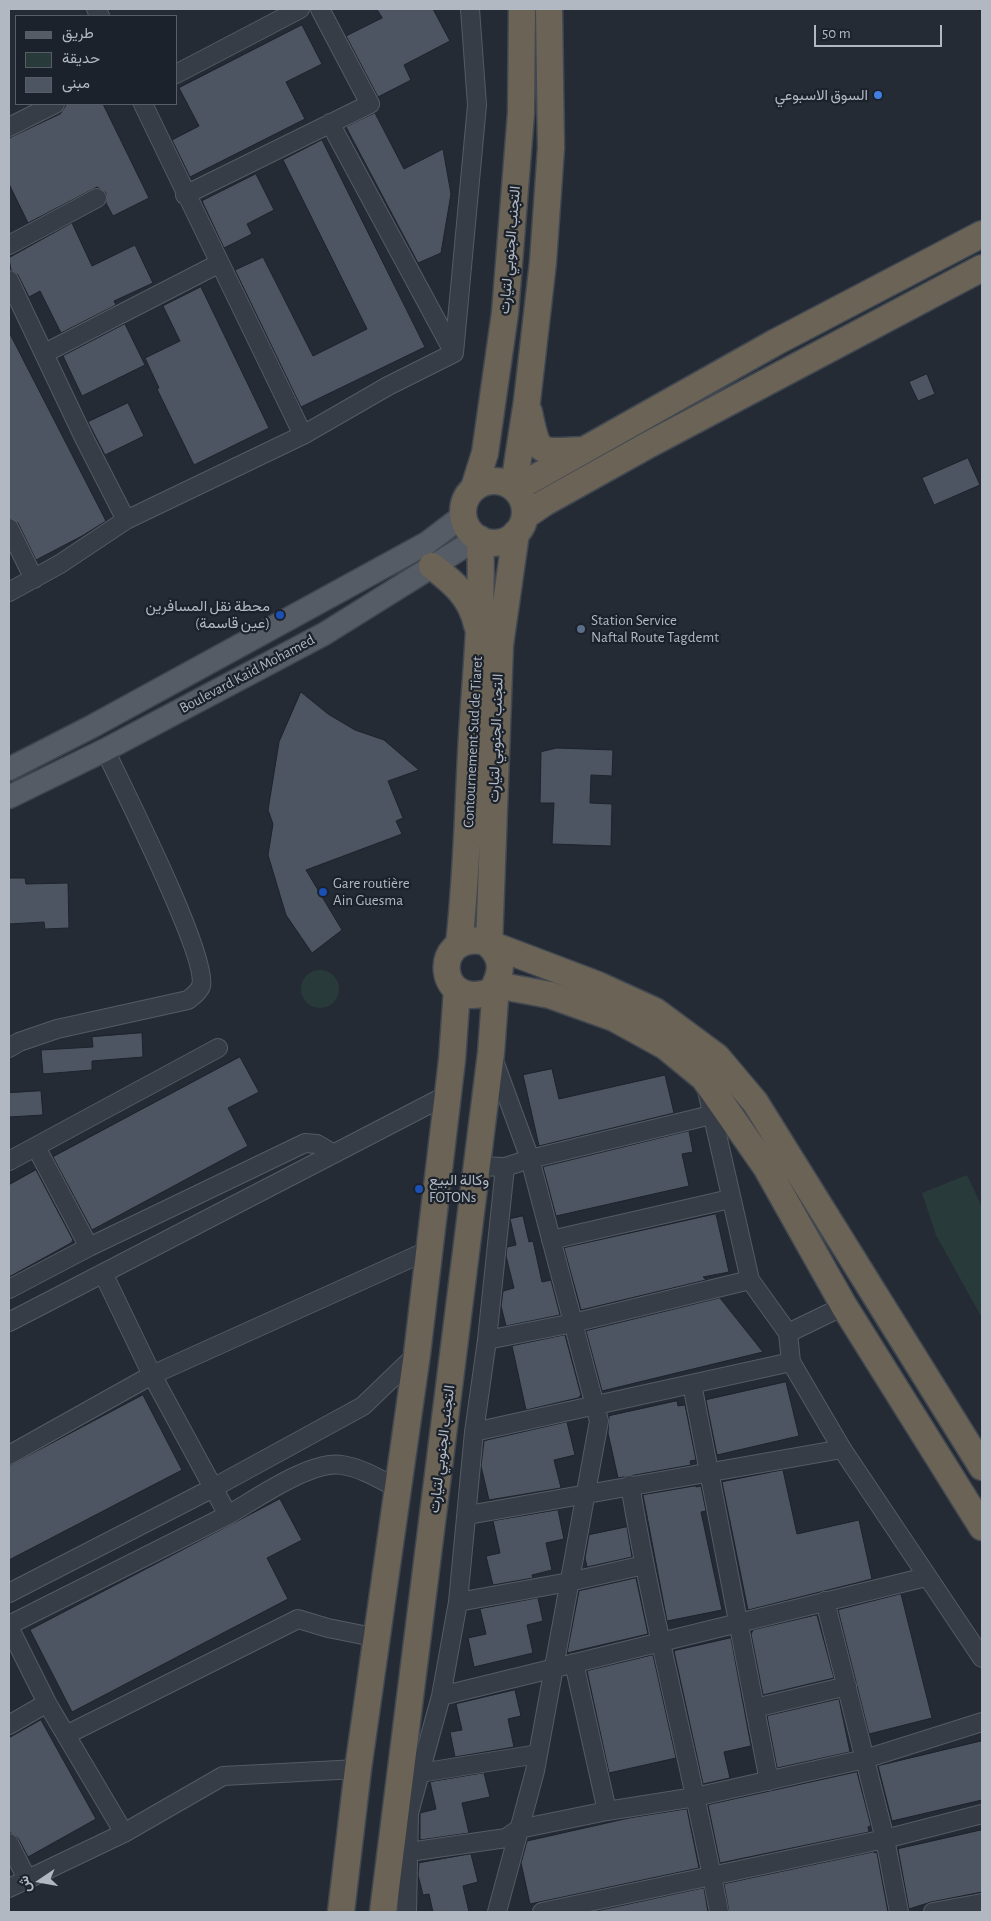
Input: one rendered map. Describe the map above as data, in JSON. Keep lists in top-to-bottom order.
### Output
{
  "streets": {
    "highway": ["التجنب الجنوبي لتيارت", "Contournement Sud de Tiaret"],
    "main road": ["Boulevard Kaid Mohamed"]
  },
  "crossings": [
    ["التجنب الجنوبي لتيارت", "Boulevard Kaid Mohamed"],
    ["التجنب الجنوبي لتيارت", "Contournement Sud de Tiaret"],
    ["Boulevard Kaid Mohamed", "Contournement Sud de Tiaret"]
  ],
  "places": [
    "السوق الاسبوعي",
    "محطة نقل المسافرين (عين قاسمة)",
    "Station Service Naftal Route Tagdemt",
    "Gare routière Ain Guesma",
    "وكالة البيع FOTONs"
  ],
  "legend": ["طريق", "حديقة", "مبنى"],
  "scale_bar": "50 m",
  "north": "left"
}
